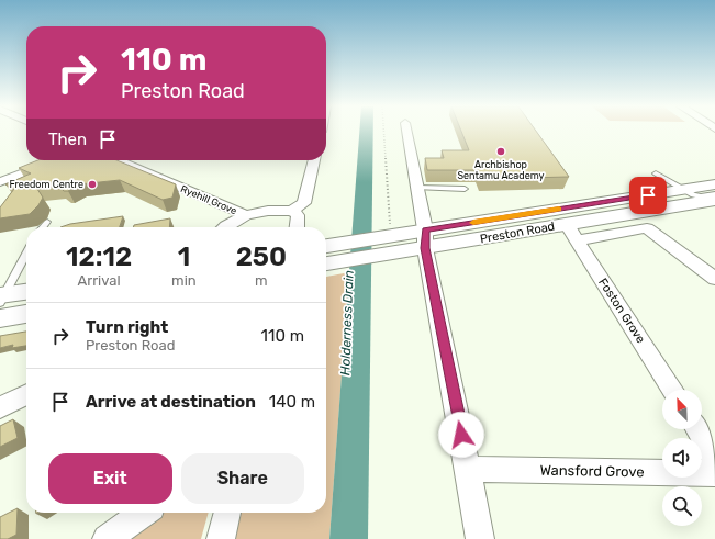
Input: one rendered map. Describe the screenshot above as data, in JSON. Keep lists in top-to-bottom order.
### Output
{
  "streets": {
    "street": [
      "Ryehill Grove",
      "Preston Road",
      "Foston Grove",
      "Wansford Grove"
    ]
  },
  "crossings": [
    ["Preston Road", "Foston Grove"]
  ],
  "water": ["Holderness Drain"],
  "places": ["Archbishop Sentamu Academy", "Freedom Centre"],
  "north": "top left",
  "page": {
    "turn": ["110 m", "Preston Road"],
    "then": "Then",
    "eta": [
      "12:12",
      "Arrival",
      "1",
      "min",
      "250",
      "m"
    ],
    "list": [
      {
        "name": "Turn right",
        "note": "Preston Road",
        "value": "110 m"
      },
      {
        "name": "Arrive at destination",
        "value": "140 m"
      }
    ],
    "buttons": ["Exit", "Share"]
  }
}
